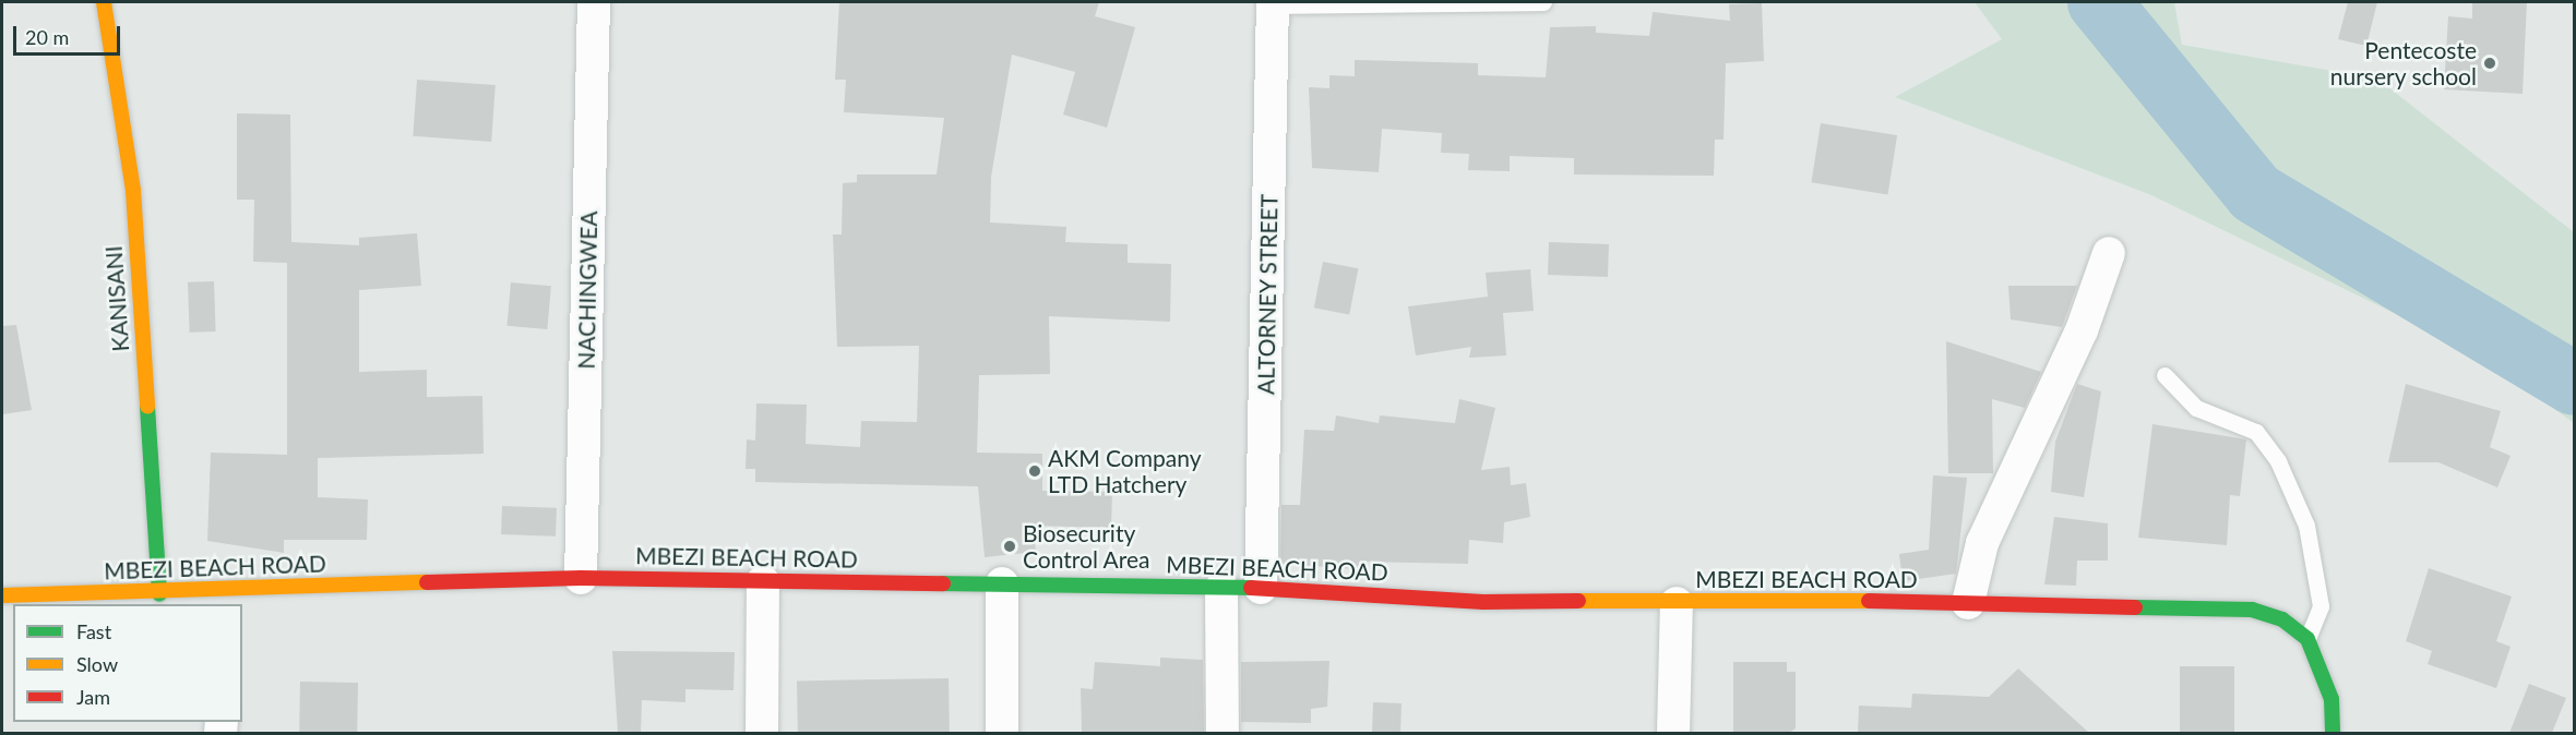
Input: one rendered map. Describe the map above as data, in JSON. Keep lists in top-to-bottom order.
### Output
{
  "streets": {
    "street": [
      "NACHINGWEA",
      "ALTORNEY STREET",
      "KANISANI",
      "MBEZI BEACH ROAD"
    ]
  },
  "crossings": [
    ["NACHINGWEA", "MBEZI BEACH ROAD"],
    ["ALTORNEY STREET", "MBEZI BEACH ROAD"],
    ["KANISANI", "MBEZI BEACH ROAD"]
  ],
  "places": ["Pentecoste nursery school", "AKM Company LTD Hatchery", "Biosecurity Control Area"],
  "legend": ["Fast", "Slow", "Jam"],
  "scale_bar": "20 m"
}
